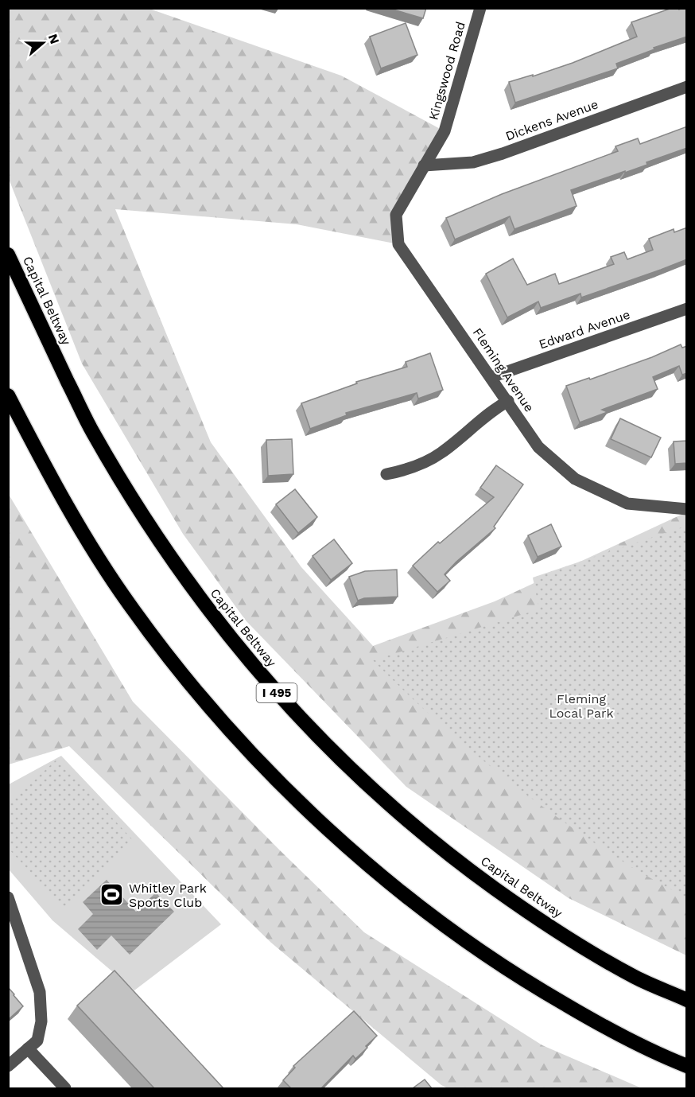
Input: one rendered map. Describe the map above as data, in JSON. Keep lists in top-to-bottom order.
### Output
{
  "streets": {
    "highway": ["Capital Beltway", "I 495"],
    "street": [
      "Kingswood Road",
      "Dickens Avenue",
      "Edward Avenue",
      "Fleming Avenue"
    ]
  },
  "crossings": [
    ["Kingswood Road", "Dickens Avenue"],
    ["Kingswood Road", "Fleming Avenue"],
    ["Dickens Avenue", "Fleming Avenue"],
    ["Edward Avenue", "Fleming Avenue"]
  ],
  "parks": ["Fleming Local Park"],
  "places": {
    "sports": ["Whitley Park Sports Club"]
  },
  "north": "right"
}
